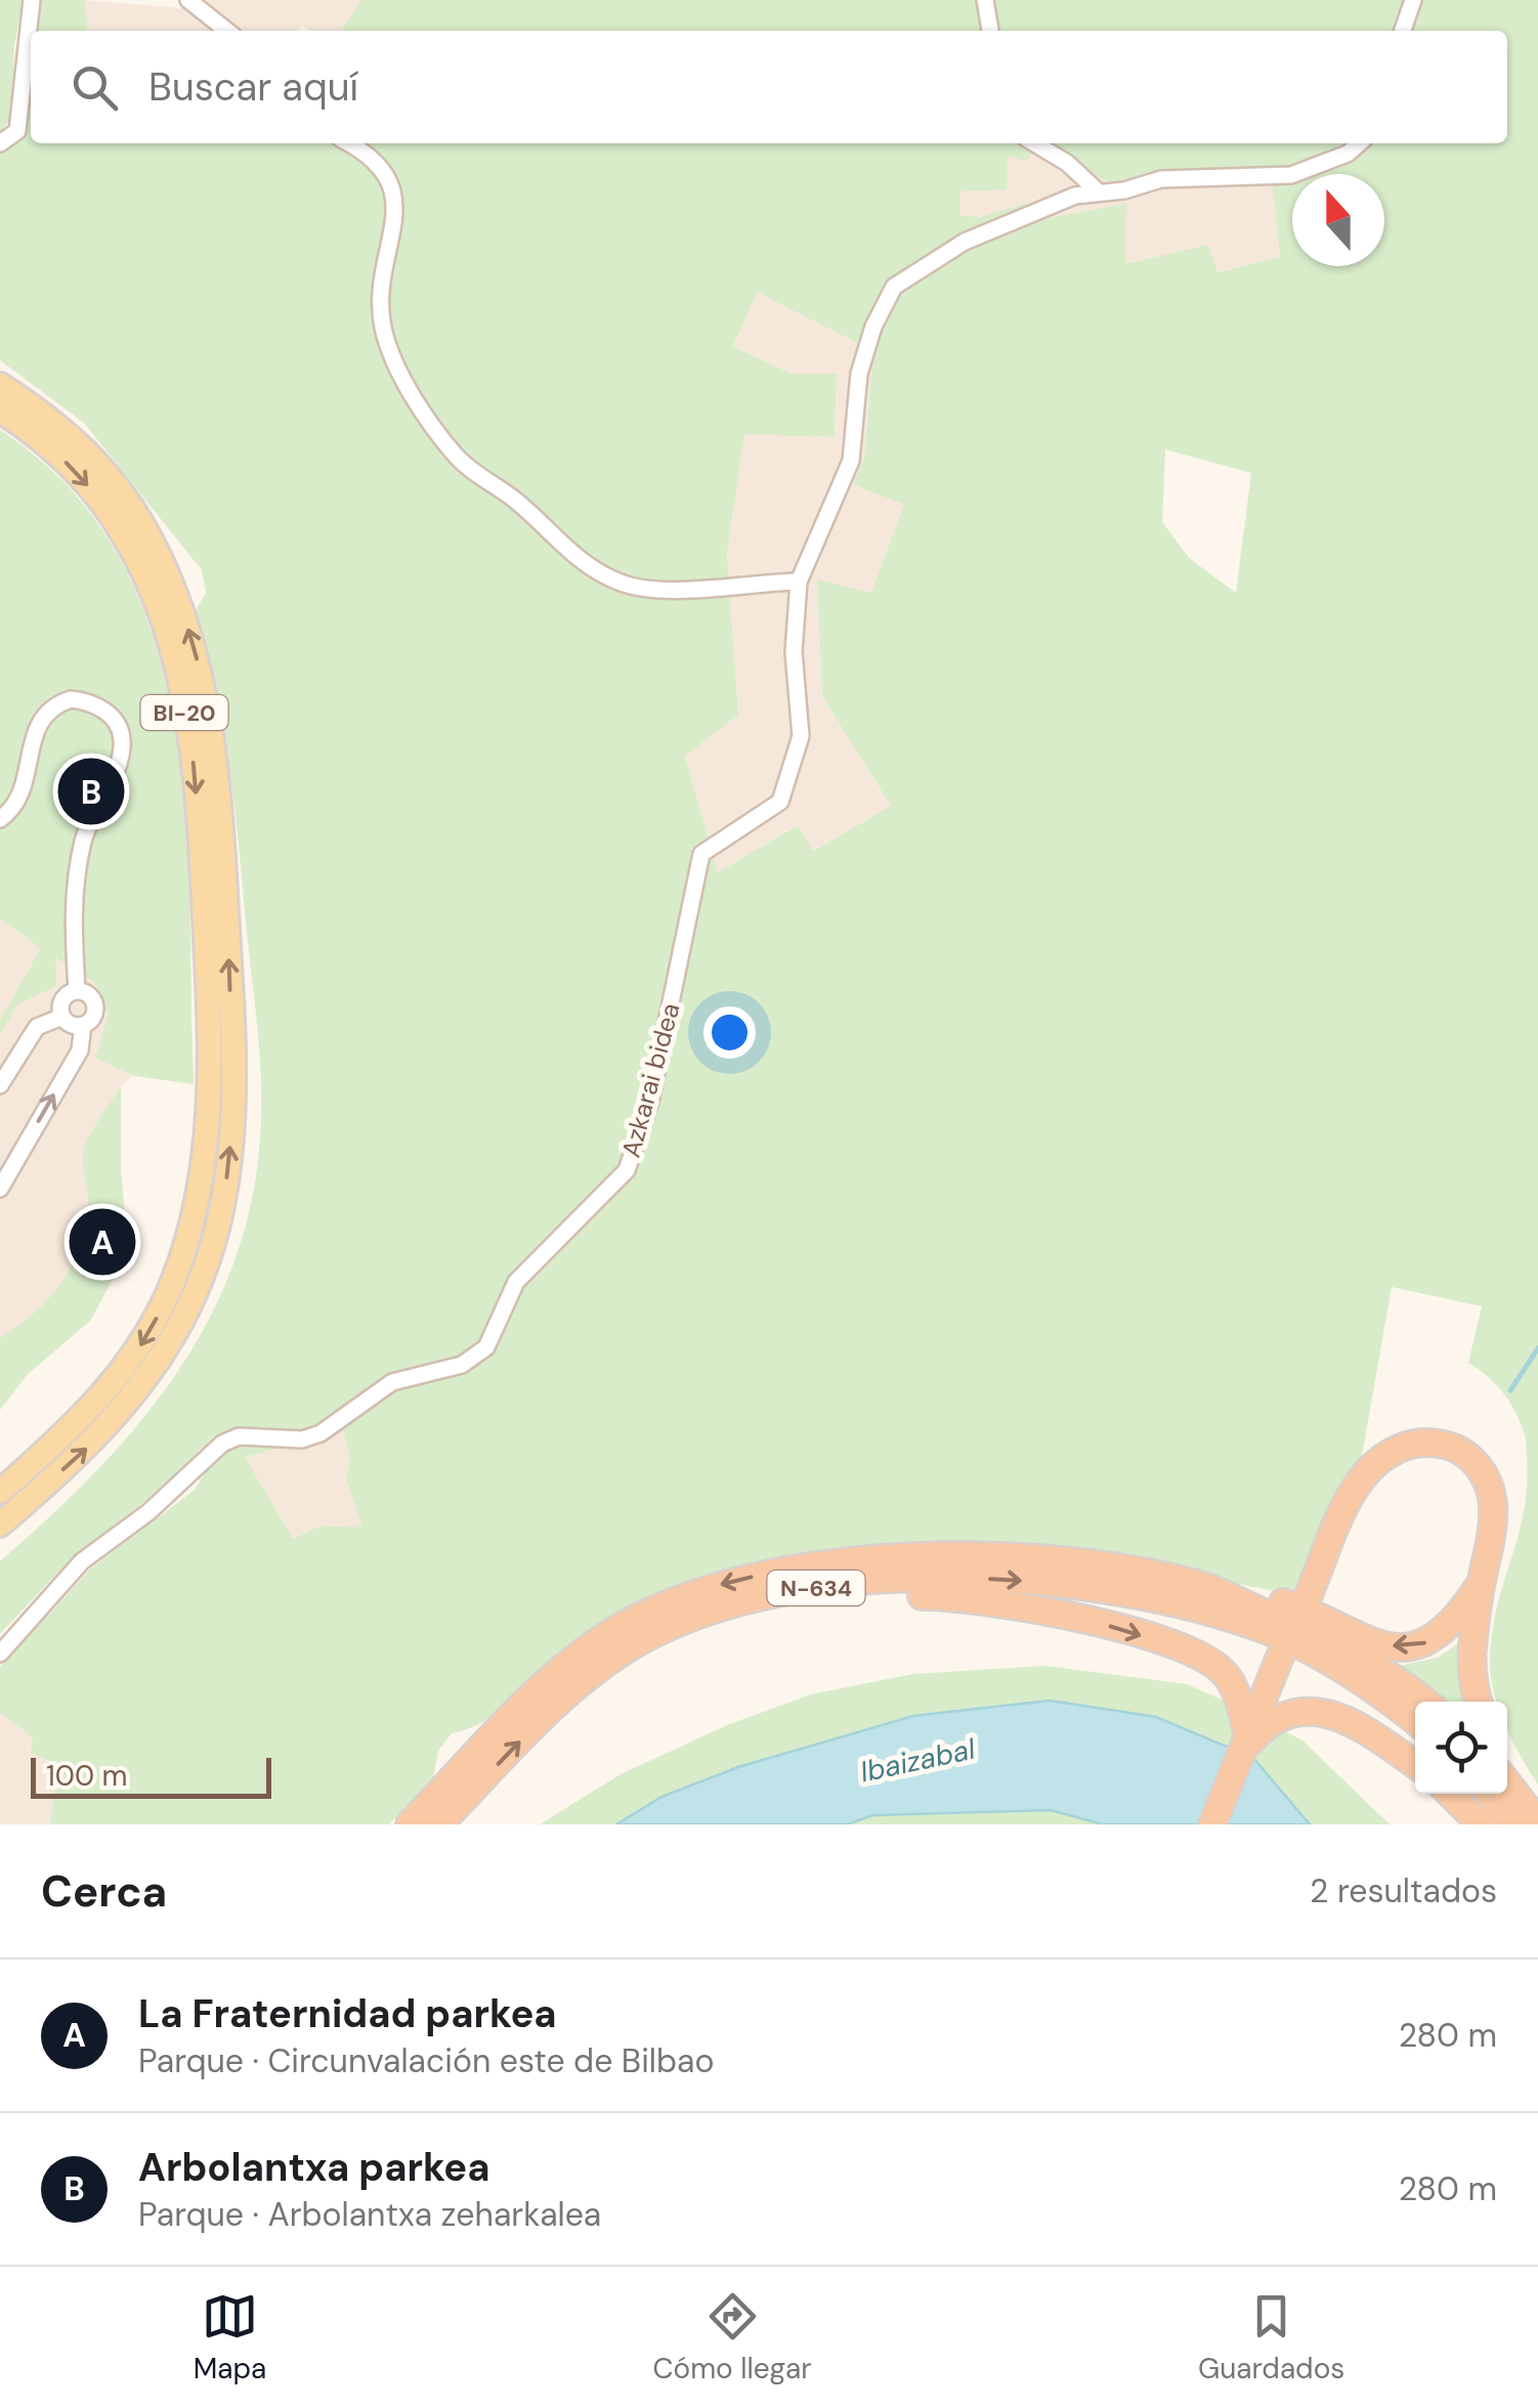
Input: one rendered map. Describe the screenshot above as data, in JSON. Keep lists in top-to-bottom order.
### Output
{
  "streets": {
    "highway": ["N-634"],
    "main road": ["BI-20"],
    "street": ["Azkarai bidea"]
  },
  "water": ["Ibaizabal"],
  "scale_bar": "100 m",
  "north": "top",
  "page": {
    "search": "Buscar aquí",
    "pins": ["B", "A"],
    "scale": "100 m",
    "heading": ["Cerca", "2 resultados"],
    "list": [
      {
        "mark": "A",
        "name": "La Fraternidad parkea",
        "note": "Parque · Circunvalación este de Bilbao",
        "value": "280 m"
      },
      {
        "mark": "B",
        "name": "Arbolantxa parkea",
        "note": "Parque · Arbolantxa zeharkalea",
        "value": "280 m"
      }
    ],
    "nav": ["Mapa", "Cómo llegar", "Guardados"]
  }
}
